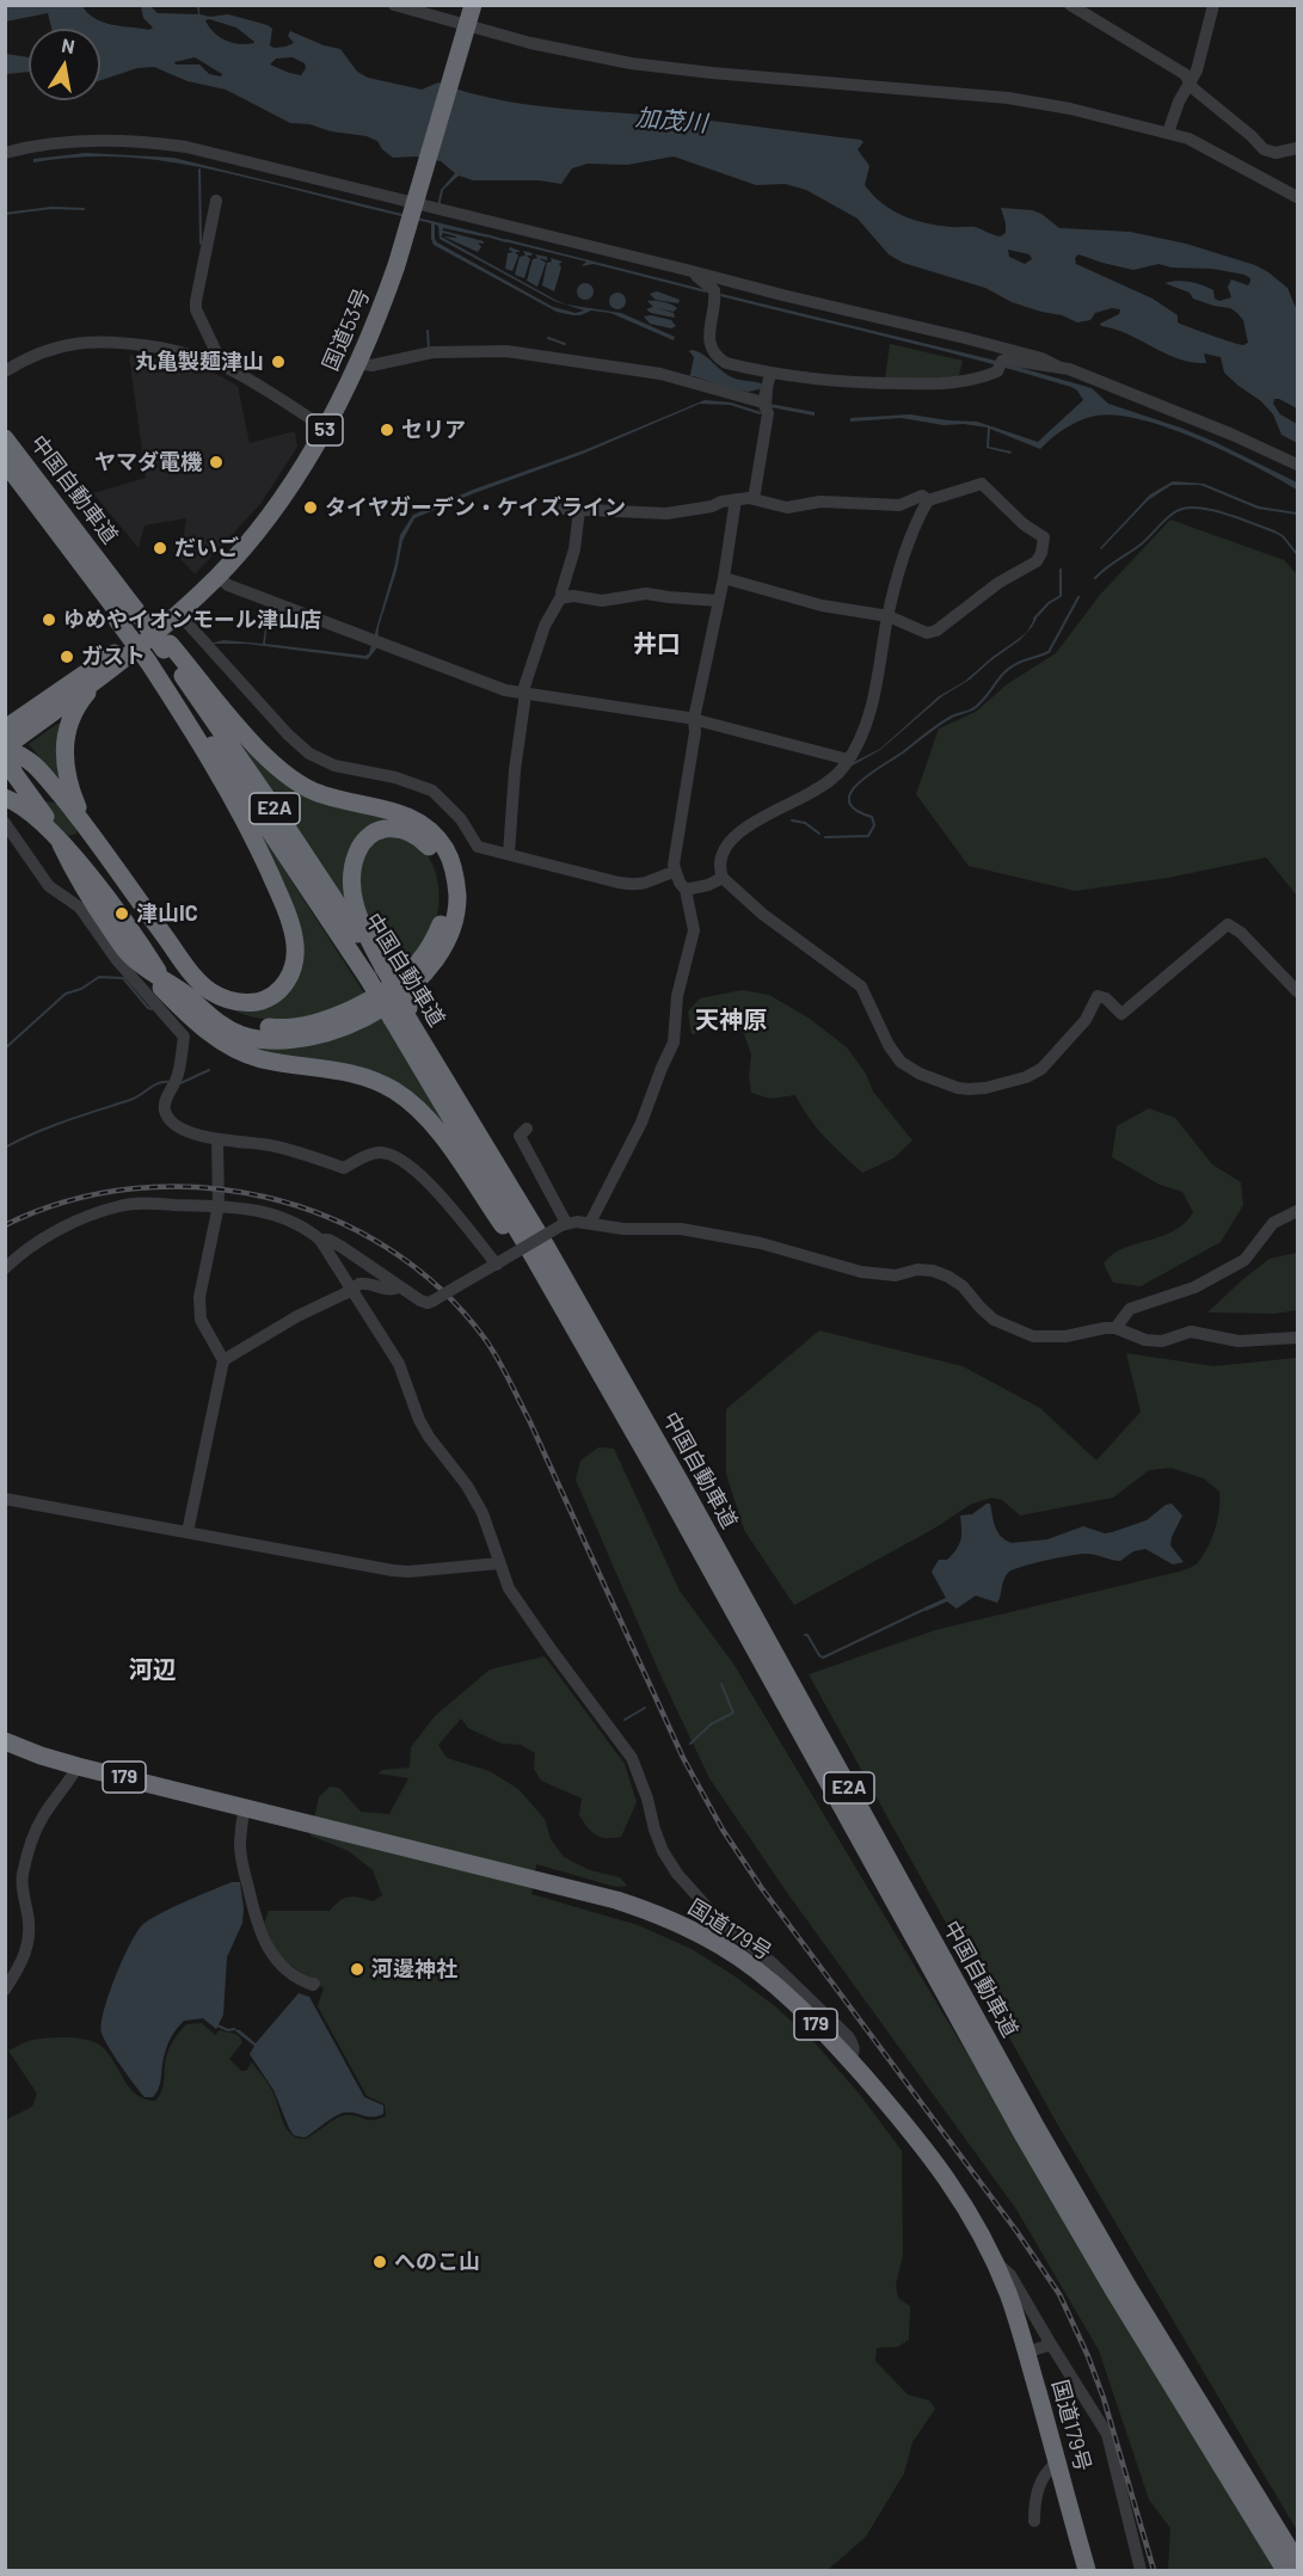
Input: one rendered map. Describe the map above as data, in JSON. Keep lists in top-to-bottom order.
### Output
{
  "streets": {
    "highway": [
      "国道53号",
      "53",
      "中国自動車道",
      "E2A",
      "179",
      "国道179号"
    ]
  },
  "districts": ["井口", "天神原", "河辺"],
  "water": ["加茂川"],
  "places": [
    "丸亀製麺津山",
    "セリア",
    "ヤマダ電機",
    "タイヤガーデン・ケイズライン",
    "だいご",
    "ゆめやイオンモール津山店",
    "ガスト",
    "津山IC",
    "河邊神社",
    "へのこ山"
  ],
  "north": "top"
}
